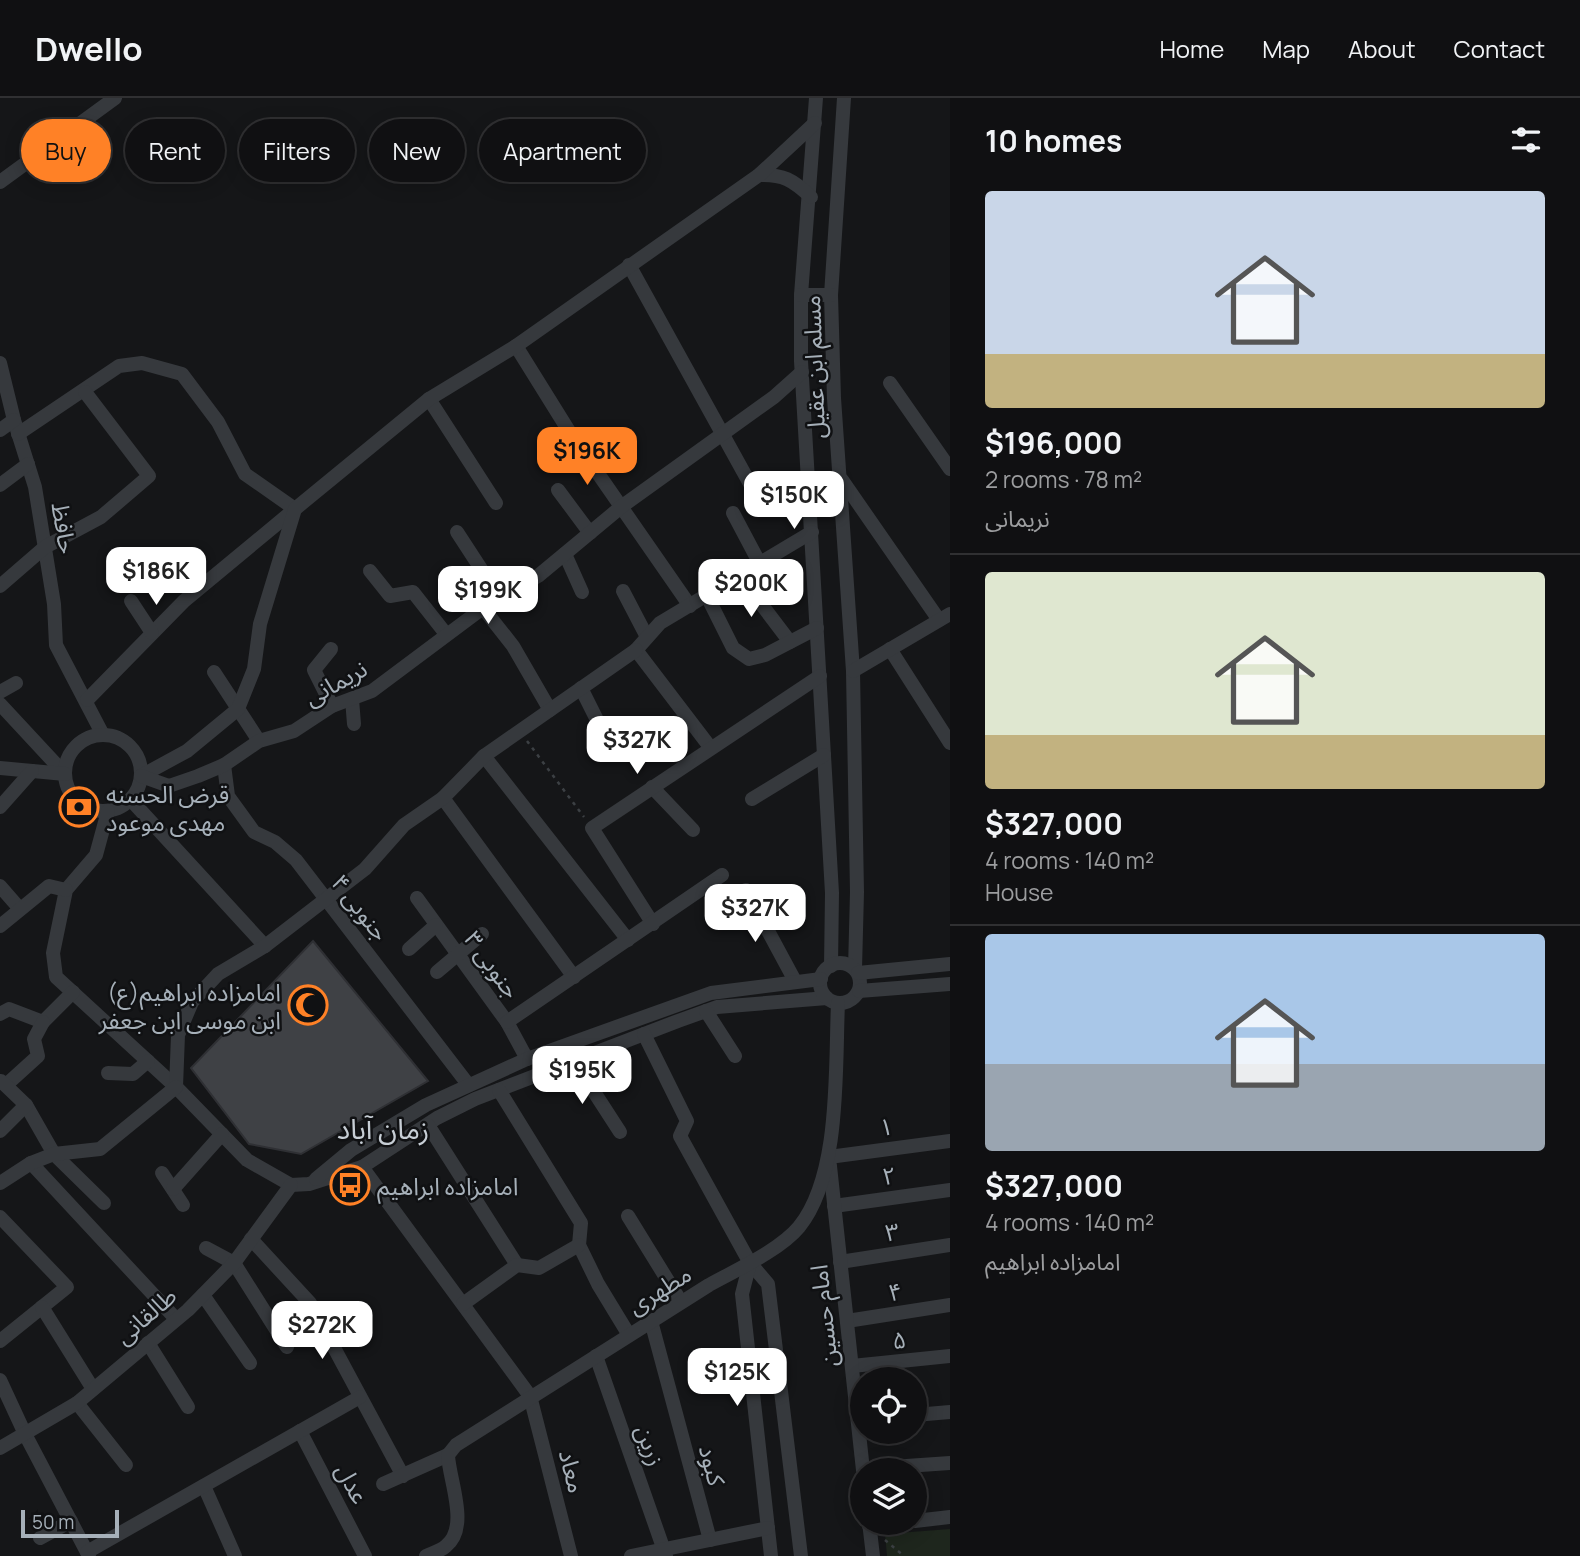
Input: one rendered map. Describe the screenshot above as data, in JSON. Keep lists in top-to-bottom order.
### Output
{
  "streets": {
    "street": [
      "مسلم ابن عقیل",
      "حافظ",
      "نریمانی",
      "۴ جنوبی",
      "۳ جنوبی",
      "۱",
      "۲",
      "۳",
      "مطهری",
      "۴",
      "طالقانی",
      "امام حسین",
      "۵",
      "زرین",
      "کبود",
      "معاد",
      "عدل"
    ]
  },
  "crossings": [
    ["مسلم ابن عقیل", "نریمانی"],
    ["مسلم ابن عقیل", "مطهری"],
    ["حافظ", "نریمانی"],
    ["نریمانی", "۴ جنوبی"],
    ["۱", "مطهری"],
    ["۱", "امام حسین"],
    ["۲", "امام حسین"],
    ["۳", "امام حسین"],
    ["مطهری", "امام حسین"],
    ["مطهری", "زرین"],
    ["مطهری", "کبود"],
    ["مطهری", "معاد"],
    ["۴", "امام حسین"],
    ["امام حسین", "۵"]
  ],
  "districts": ["زمان آباد"],
  "places": {
    "bank": ["قرض الحسنه مهدی موعود"],
    "mosque": ["(ع)امامزاده ابراهیم ابن موسی ابن جعفر"],
    "bus stop": ["امامزاده ابراهیم"]
  },
  "scale_bar": "50 m",
  "page": {
    "header": "Dwello",
    "nav": [
      "Home",
      "Map",
      "About",
      "Contact"
    ],
    "heading": "10 homes",
    "chip": [
      "Buy",
      "Rent",
      "Filters",
      "New",
      "Apartment"
    ],
    "list": [
      {
        "name": "$196,000",
        "note": "2 rooms · 78 m² · نریمانی"
      },
      {
        "name": "$327,000",
        "note": "4 rooms · 140 m² · House"
      },
      {
        "name": "$327,000",
        "note": "4 rooms · 140 m² · امامزاده ابراهیم"
      }
    ],
    "price": [
      "$196K",
      "$150K",
      "$186K",
      "$200K",
      "$199K",
      "$327K",
      "$327K",
      "$195K",
      "$272K",
      "$125K"
    ],
    "scale": "50 m"
  }
}
